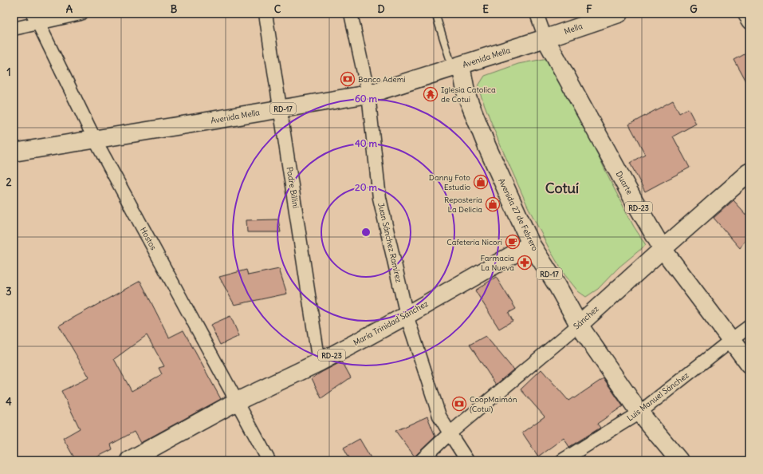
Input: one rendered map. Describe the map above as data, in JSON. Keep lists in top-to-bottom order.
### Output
{
  "streets": {
    "main road": [
      "Mella",
      "Avenida Mella",
      "RD-17",
      "Duarte",
      "RD-23",
      "Avenida 27 de Febrero",
      "Sánchez",
      "María Trinidad Sánchez"
    ],
    "street": [
      "Padre Billini",
      "Hostos",
      "Juan Sánchez Ramírez",
      "Luis Manuel Sánchez"
    ]
  },
  "crossings": [
    ["Mella", "Avenida Mella"],
    ["Mella", "Duarte"],
    ["Avenida Mella", "Duarte"],
    ["Avenida Mella", "Padre Billini"],
    ["Avenida Mella", "Avenida 27 de Febrero"],
    ["Avenida Mella", "Hostos"],
    ["Avenida Mella", "Juan Sánchez Ramírez"],
    ["Duarte", "Sánchez"],
    ["Duarte", "Luis Manuel Sánchez"],
    ["Padre Billini", "María Trinidad Sánchez"],
    ["Avenida 27 de Febrero", "Sánchez"],
    ["Avenida 27 de Febrero", "María Trinidad Sánchez"],
    ["Avenida 27 de Febrero", "Luis Manuel Sánchez"],
    ["Hostos", "María Trinidad Sánchez"],
    ["Juan Sánchez Ramírez", "Sánchez"],
    ["Juan Sánchez Ramírez", "María Trinidad Sánchez"]
  ],
  "districts": ["Cotuí"],
  "places": {
    "bank": ["Banco Ademi", "CoopMaimón (Cotuí)"],
    "temple": ["Iglesia Catolica de Cotui"],
    "shop": ["Danny Foto Estudio", "Repostería La Delicia"],
    "cafe": ["Cafetería Nicori"],
    "pharmacy": ["Farmacia La Nueva"]
  },
  "grid": {
    "columns": [
      "A",
      "B",
      "C",
      "D",
      "E",
      "F",
      "G"
    ],
    "rows": [
      "1",
      "2",
      "3",
      "4"
    ]
  },
  "rings": ["60 m", "40 m", "20 m"]
}
